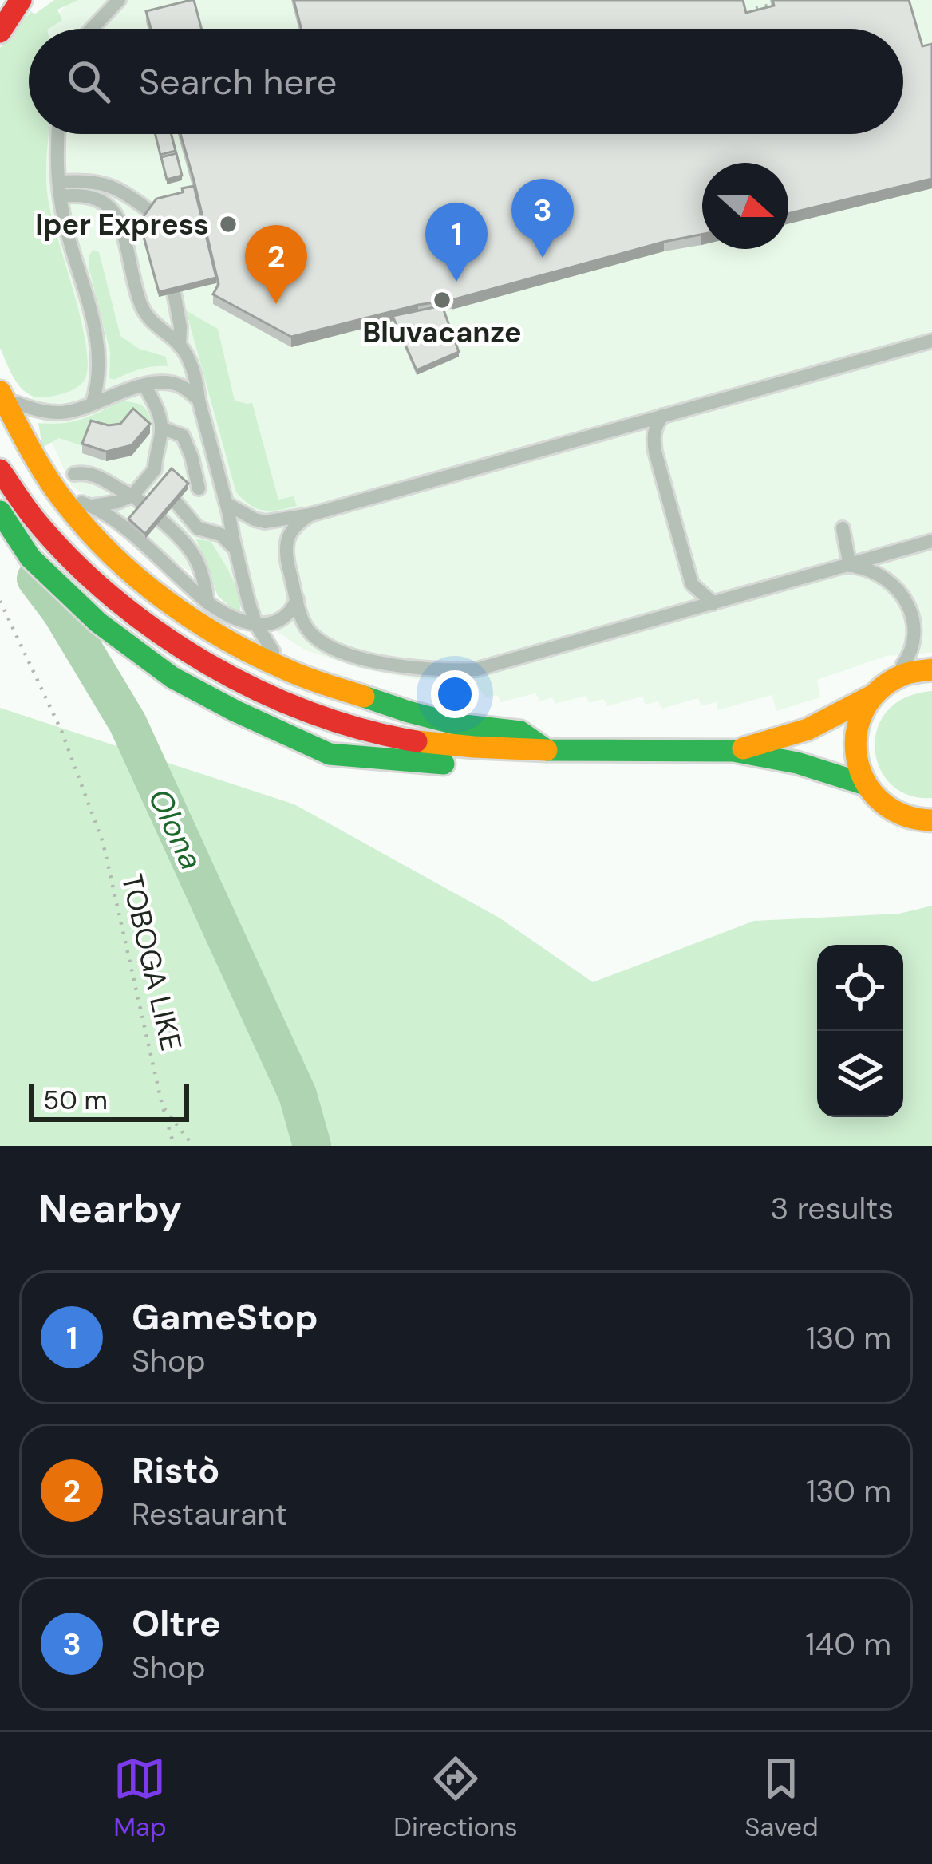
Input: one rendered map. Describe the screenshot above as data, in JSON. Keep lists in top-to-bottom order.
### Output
{
  "streets": {
    "path": ["TOBOGA LIKE"]
  },
  "water": ["Olona"],
  "places": ["Iper Express", "Bluvacanze"],
  "scale_bar": "50 m",
  "north": "right",
  "page": {
    "search": "Search here",
    "pins": ["3", "1", "2"],
    "scale": "50 m",
    "heading": ["Nearby", "3 results"],
    "list": [
      {
        "mark": "1",
        "name": "GameStop",
        "note": "Shop",
        "value": "130 m"
      },
      {
        "mark": "2",
        "name": "Ristò",
        "note": "Restaurant",
        "value": "130 m"
      },
      {
        "mark": "3",
        "name": "Oltre",
        "note": "Shop",
        "value": "140 m"
      }
    ],
    "nav": ["Map", "Directions", "Saved"]
  }
}
